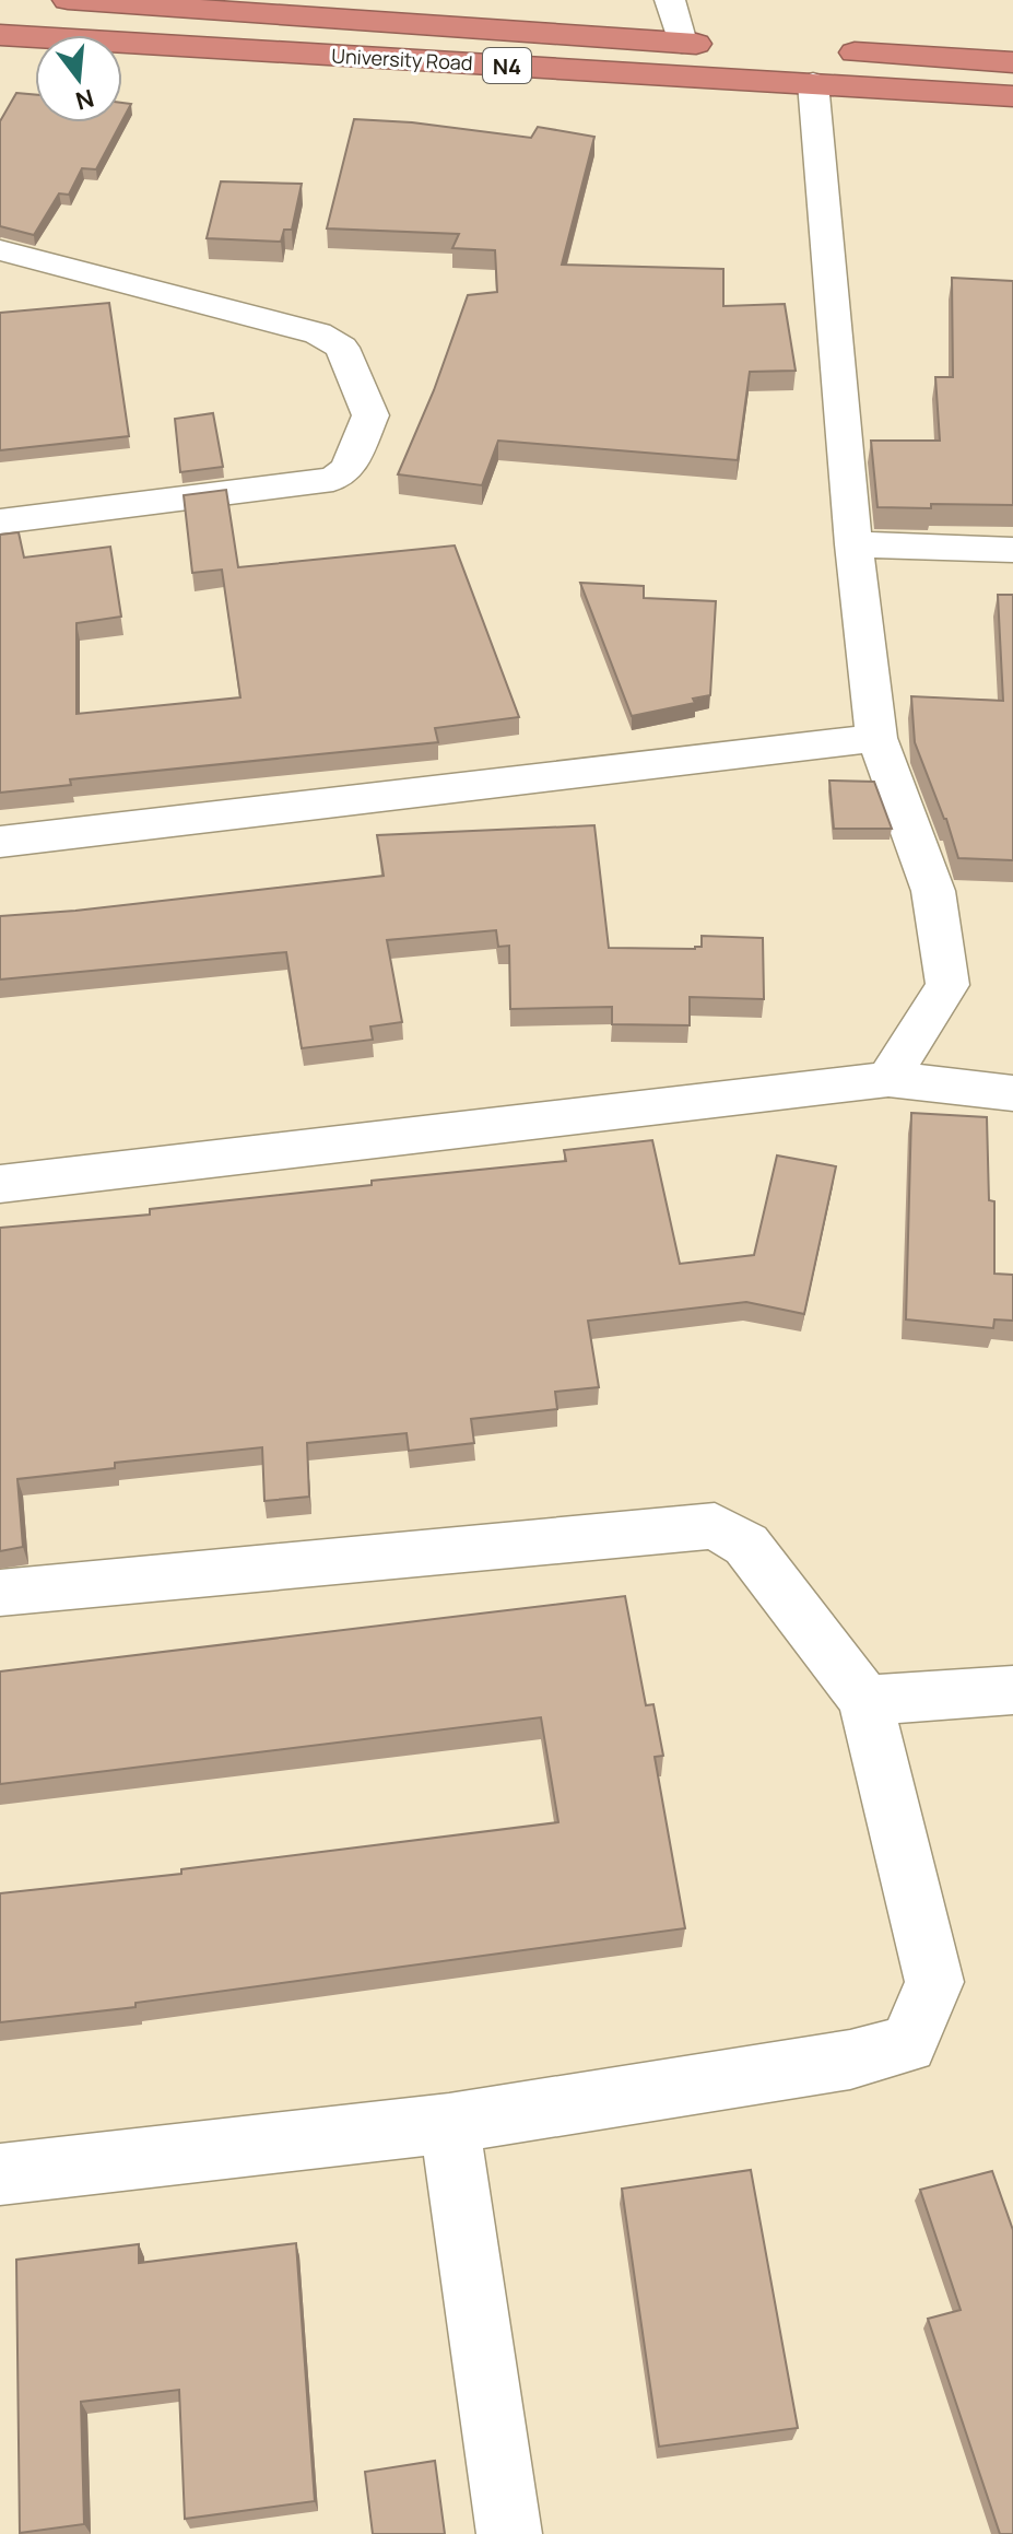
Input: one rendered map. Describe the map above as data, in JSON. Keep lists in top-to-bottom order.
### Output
{
  "streets": {
    "highway": ["University Road", "N4"]
  },
  "north": "bottom"
}
